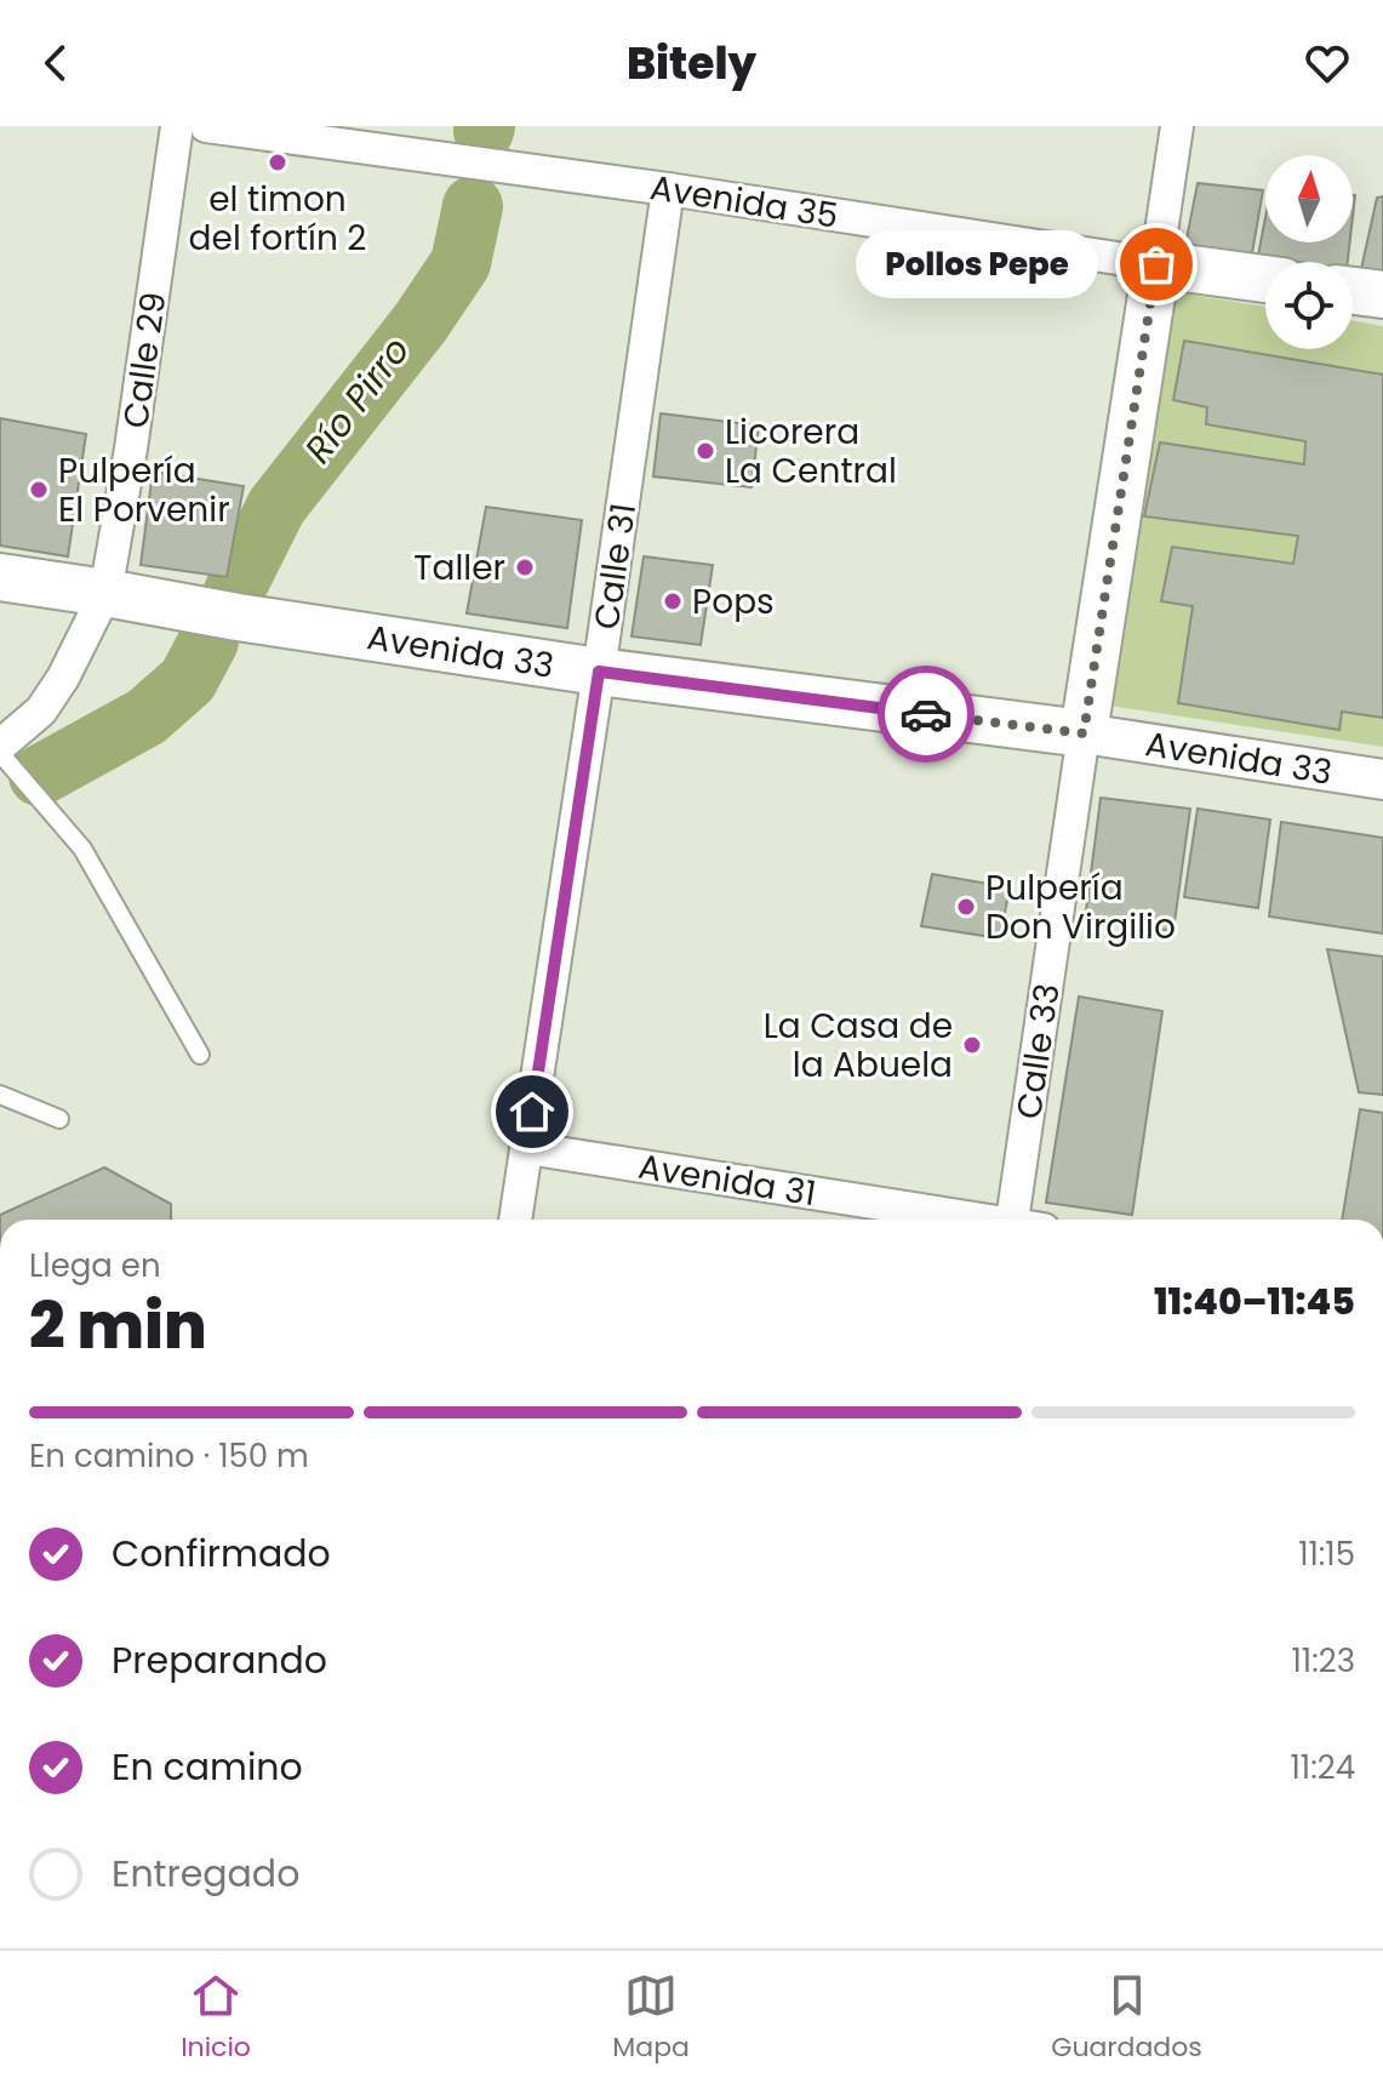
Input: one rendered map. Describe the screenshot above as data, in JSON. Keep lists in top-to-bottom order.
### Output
{
  "streets": {
    "main road": ["Avenida 35", "Avenida 33", "Calle 33"],
    "street": ["Calle 29", "Calle 31", "Avenida 31"]
  },
  "crossings": [
    ["Avenida 35", "Calle 31"],
    ["Avenida 35", "Calle 33"],
    ["Calle 29", "Avenida 33"],
    ["Calle 31", "Avenida 33"],
    ["Calle 31", "Avenida 31"],
    ["Avenida 33", "Calle 33"]
  ],
  "water": ["Río Pirro"],
  "places": [
    "el timon del fortín 2",
    "Pollos Pepe",
    "Licorera La Central",
    "Pulpería El Porvenir",
    "Taller",
    "Pops",
    "Pulpería Don Virgilio",
    "La Casa de la Abuela"
  ],
  "north": "top",
  "page": {
    "header": "Bitely",
    "bubble": "Pollos Pepe",
    "heading": ["2 min", "Llega en", "11:40–11:45"],
    "bar": "En camino · 150 m",
    "list": [
      ["Confirmado", "11:15"],
      ["Preparando", "11:23"],
      ["En camino", "11:24"],
      "Entregado"
    ],
    "tabs": ["Inicio", "Mapa", "Guardados"]
  }
}
